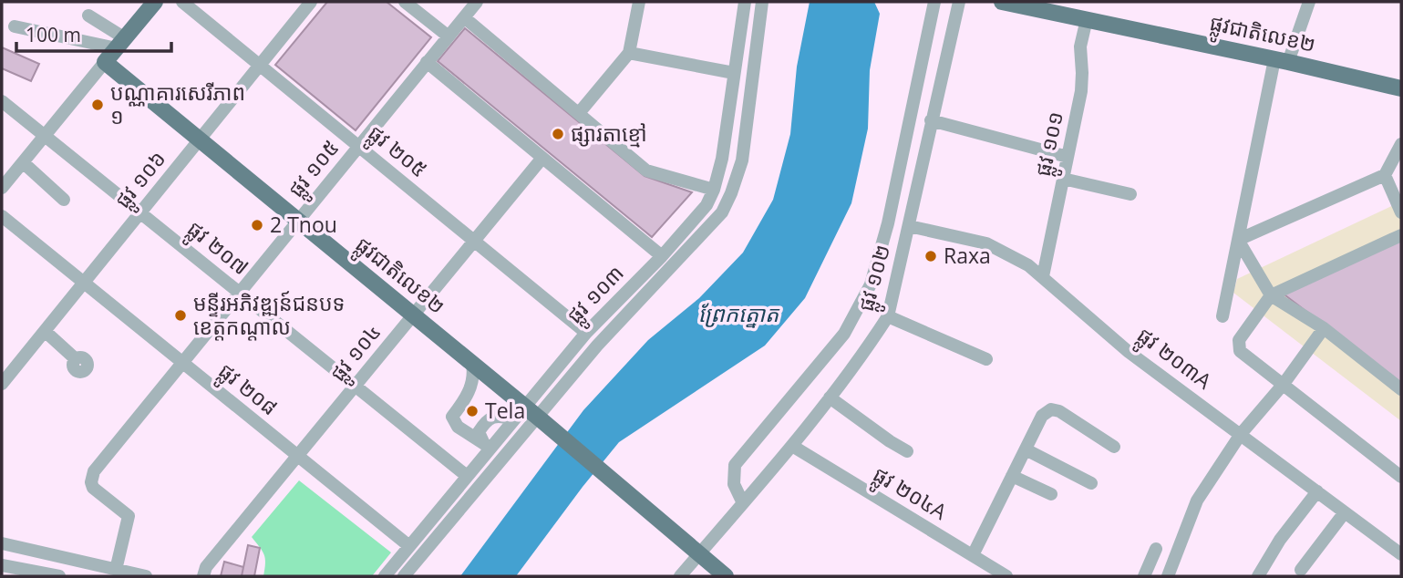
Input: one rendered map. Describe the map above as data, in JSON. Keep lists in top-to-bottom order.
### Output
{
  "streets": {
    "main road": ["ផ្លូវជាតិលេខ២"],
    "street": [
      "ផ្លូវ ១០១",
      "ផ្លូវ ២០៥",
      "ផ្លូវ ១០៥",
      "ផ្លូវ ១០៦",
      "ផ្លូវ ២០៧",
      "ផ្លូវ ១០២",
      "ផ្លូវ ១០៣",
      "ផ្លូវ ១០៤",
      "ផ្លូវ ២០៣A",
      "ផ្លូវ ២០៨",
      "ផ្លូវ ២០៤A"
    ]
  },
  "crossings": [
    ["ផ្លូវជាតិលេខ២", "ផ្លូវ ១០១"],
    ["ផ្លូវជាតិលេខ២", "ផ្លូវ ១០៥"],
    ["ផ្លូវជាតិលេខ២", "ផ្លូវ ១០៦"],
    ["ផ្លូវជាតិលេខ២", "ផ្លូវ ១០២"],
    ["ផ្លូវជាតិលេខ២", "ផ្លូវ ១០៣"],
    ["ផ្លូវជាតិលេខ២", "ផ្លូវ ១០៤"],
    ["ផ្លូវ ១០១", "ផ្លូវ ២០៣A"],
    ["ផ្លូវ ២០៥", "ផ្លូវ ១០៥"],
    ["ផ្លូវ ២០៥", "ផ្លូវ ១០៦"],
    ["ផ្លូវ ២០៥", "ផ្លូវ ១០៣"],
    ["ផ្លូវ ២០៥", "ផ្លូវ ១០៤"],
    ["ផ្លូវ ១០៥", "ផ្លូវ ២០៧"],
    ["ផ្លូវ ១០៥", "ផ្លូវ ២០៨"],
    ["ផ្លូវ ១០៦", "ផ្លូវ ២០៧"],
    ["ផ្លូវ ១០៦", "ផ្លូវ ២០៨"],
    ["ផ្លូវ ២០៧", "ផ្លូវ ១០៣"],
    ["ផ្លូវ ២០៧", "ផ្លូវ ១០៤"],
    ["ផ្លូវ ១០២", "ផ្លូវ ២០៣A"],
    ["ផ្លូវ ១០២", "ផ្លូវ ២០៤A"],
    ["ផ្លូវ ១០៣", "ផ្លូវ ២០៨"],
    ["ផ្លូវ ១០៤", "ផ្លូវ ២០៨"]
  ],
  "water": ["ព្រែកត្នោត"],
  "places": [
    "បណ្ណាគារសេរីភាព ១",
    "ផ្សារតាខ្មៅ",
    "2 Tnou",
    "Raxa",
    "មន្ទីរអភិវឌ្ឍន៍ជនបទ ខេត្តកណ្តាល",
    "Tela"
  ],
  "scale_bar": "100 m"
}
